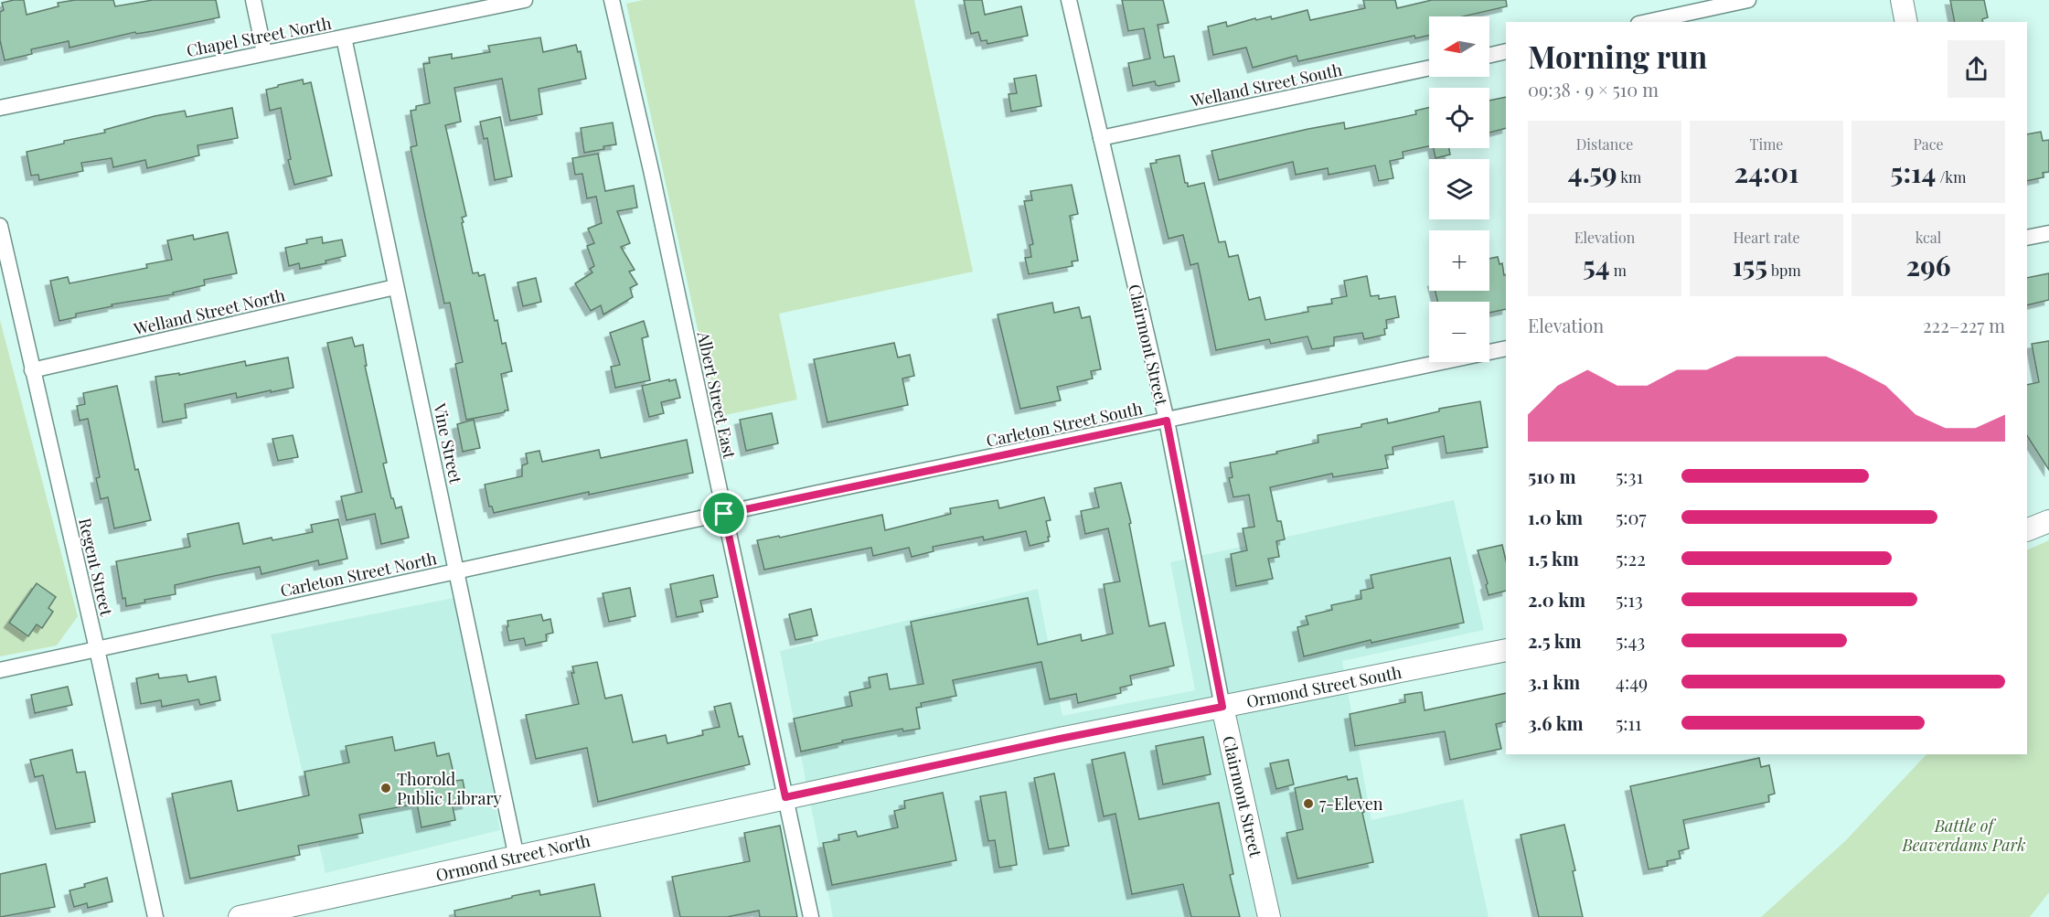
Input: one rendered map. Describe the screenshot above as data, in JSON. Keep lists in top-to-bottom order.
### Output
{
  "streets": {
    "main road": ["Clairmont Street", "Ormond Street South", "Ormond Street North"],
    "street": [
      "Chapel Street North",
      "Welland Street South",
      "Welland Street North",
      "Albert Street East",
      "Carleton Street South",
      "Vine Street",
      "Regent Street",
      "Carleton Street North"
    ]
  },
  "crossings": [
    ["Chapel Street North", "Vine Street"],
    ["Welland Street South", "Clairmont Street"],
    ["Welland Street North", "Vine Street"],
    ["Welland Street North", "Regent Street"],
    ["Clairmont Street", "Carleton Street South"],
    ["Clairmont Street", "Ormond Street South"],
    ["Albert Street East", "Carleton Street South"],
    ["Albert Street East", "Carleton Street North"],
    ["Albert Street East", "Ormond Street South"],
    ["Albert Street East", "Ormond Street North"],
    ["Carleton Street South", "Carleton Street North"],
    ["Vine Street", "Carleton Street North"],
    ["Vine Street", "Ormond Street North"],
    ["Regent Street", "Carleton Street North"],
    ["Ormond Street South", "Ormond Street North"]
  ],
  "parks": ["Battle of Beaverdams Park"],
  "places": ["Thorold Public Library", "7-Eleven"],
  "north": "left",
  "page": {
    "map_buttons": ["+", "−"],
    "heading": ["Morning run", "09:38 · 9 × 510 m"],
    "stats": [
      ["Distance", "4.59 km"],
      ["Time", "24:01"],
      ["Pace", "5:14 /km"],
      ["Elevation", "54 m"],
      ["Heart rate", "155 bpm"],
      ["kcal", "296"]
    ],
    "chart": ["Elevation", "222–227 m"],
    "list": [
      {
        "name": "510 m",
        "note": "5:31"
      },
      {
        "name": "1.0 km",
        "note": "5:07"
      },
      {
        "name": "1.5 km",
        "note": "5:22"
      },
      {
        "name": "2.0 km",
        "note": "5:13"
      },
      {
        "name": "2.5 km",
        "note": "5:43"
      },
      {
        "name": "3.1 km",
        "note": "4:49"
      },
      {
        "name": "3.6 km",
        "note": "5:11"
      }
    ]
  }
}
